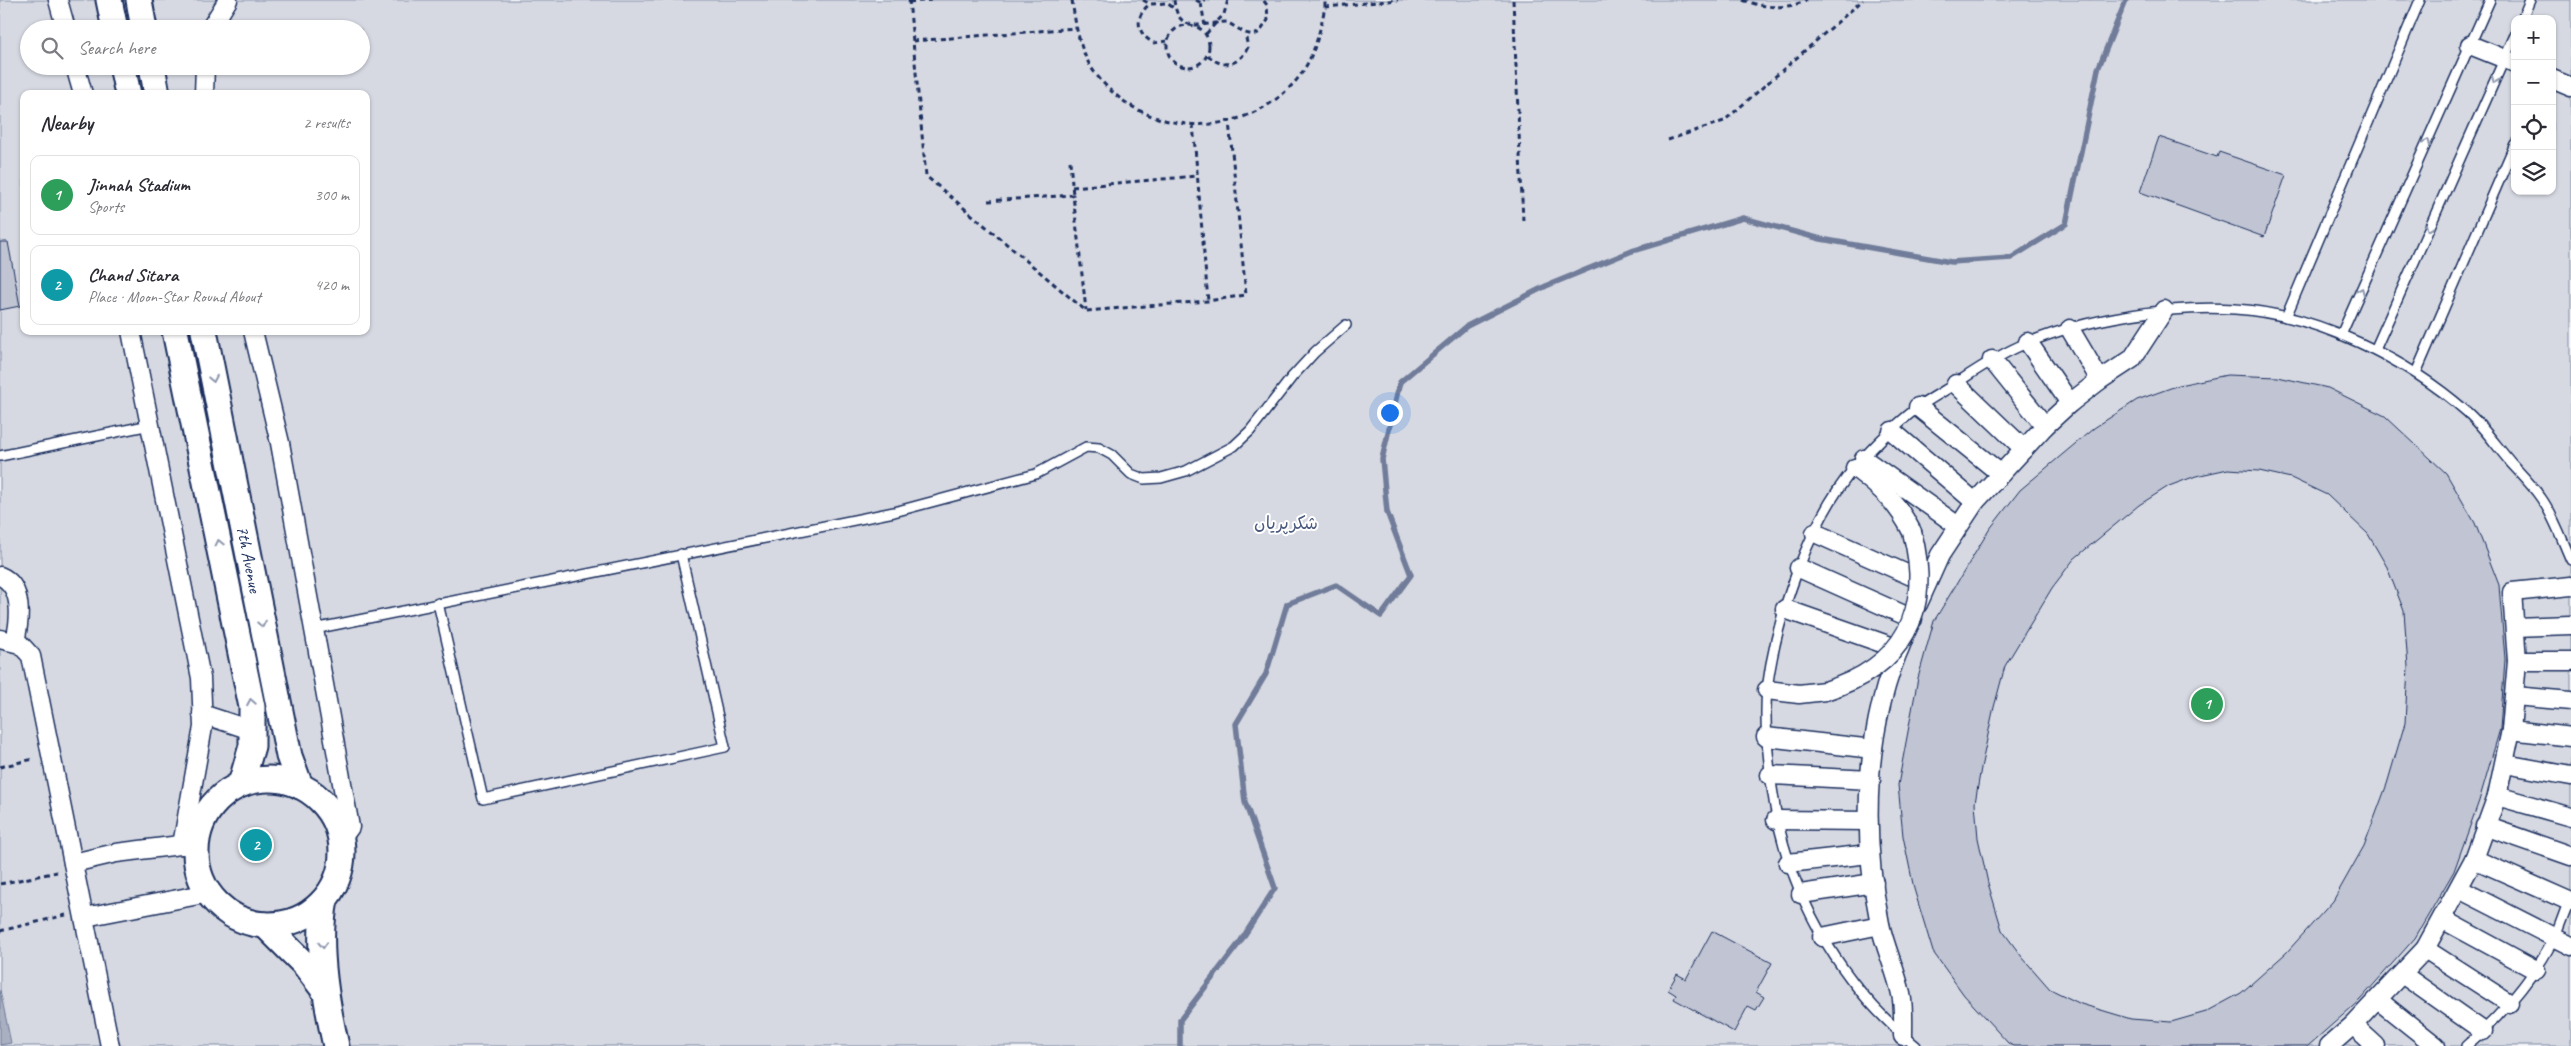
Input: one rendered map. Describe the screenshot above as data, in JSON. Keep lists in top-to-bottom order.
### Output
{
  "streets": {
    "street": ["7th Avenue"]
  },
  "parks": ["شکرپریاں"],
  "page": {
    "map_buttons": ["+", "−"],
    "search": "Search here",
    "heading": ["Nearby", "2 results"],
    "list": [
      {
        "mark": "1",
        "name": "Jinnah Stadium",
        "note": "Sports",
        "value": "300 m"
      },
      {
        "mark": "2",
        "name": "Chand Sitara",
        "note": "Place · Moon-Star Round About",
        "value": "420 m"
      }
    ],
    "pins": ["1", "2"]
  }
}
